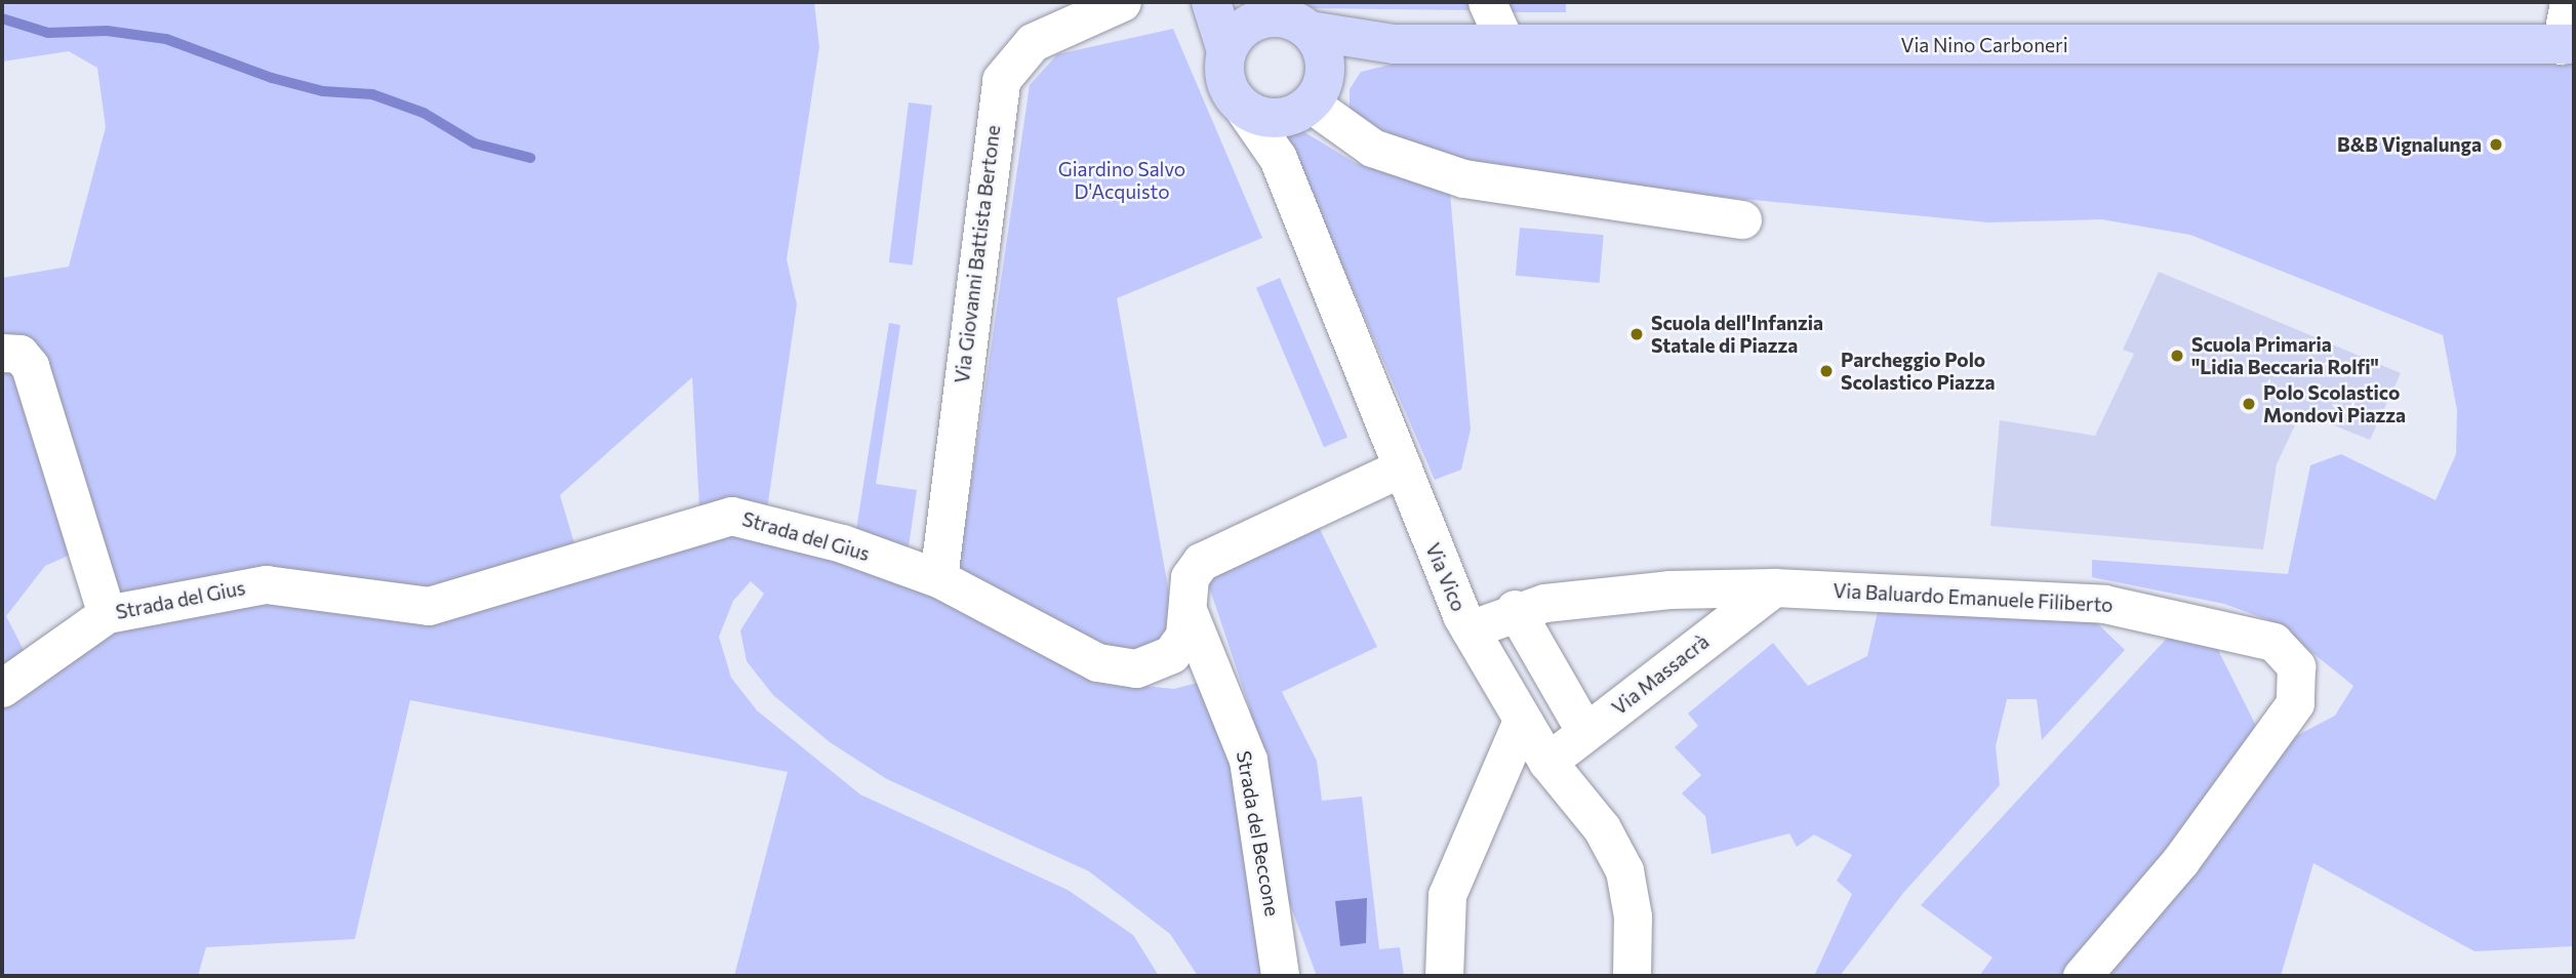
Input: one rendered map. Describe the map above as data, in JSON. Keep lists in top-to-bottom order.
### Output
{
  "streets": {
    "main road": ["Via Nino Carboneri"],
    "street": [
      "Via Giovanni Battista Bertone",
      "Strada del Gius",
      "Via Vico",
      "Via Baluardo Emanuele Filiberto",
      "Via Massacrà",
      "Strada del Beccone"
    ]
  },
  "crossings": [
    ["Via Nino Carboneri", "Via Vico"],
    ["Via Giovanni Battista Bertone", "Strada del Gius"],
    ["Strada del Gius", "Via Vico"],
    ["Strada del Gius", "Strada del Beccone"],
    ["Via Vico", "Via Baluardo Emanuele Filiberto"],
    ["Via Vico", "Via Massacrà"],
    ["Via Baluardo Emanuele Filiberto", "Via Massacrà"]
  ],
  "parks": ["Giardino Salvo D'Acquisto"],
  "places": [
    "B&B Vignalunga",
    "Scuola dell'Infanzia Statale di Piazza",
    "Scuola Primaria \"Lidia Beccaria Rolfi\"",
    "Parcheggio Polo Scolastico Piazza",
    "Polo Scolastico Mondovì Piazza"
  ]
}
